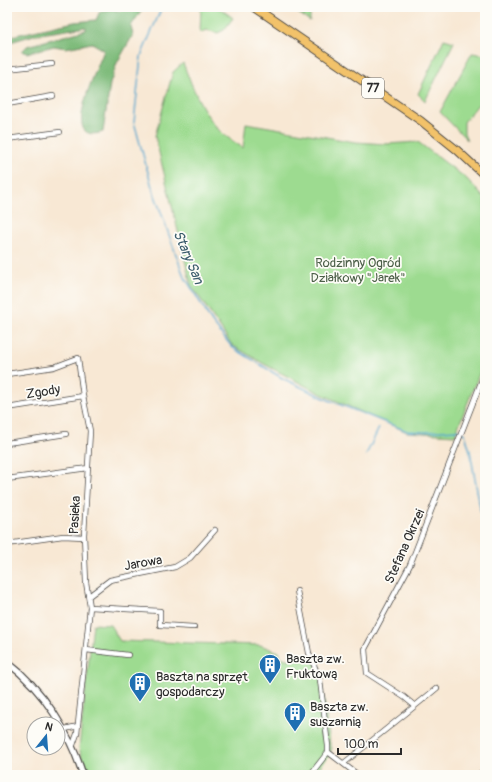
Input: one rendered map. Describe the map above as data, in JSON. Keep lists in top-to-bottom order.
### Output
{
  "streets": {
    "main road": ["77"],
    "street": [
      "Zgody",
      "Pasieka",
      "Stefana Okrzei",
      "Jarowa"
    ]
  },
  "crossings": [
    ["Zgody", "Pasieka"],
    ["Pasieka", "Jarowa"]
  ],
  "water": ["Stary San"],
  "parks": ["Rodzinny Ogród Działkowy \"Jarek\""],
  "places": {
    "building": ["Baszta zw. Fruktową", "Baszta na sprzęt gospodarczy", "Baszta zw. suszarnią"]
  },
  "scale_bar": "100 m",
  "north": "top"
}
